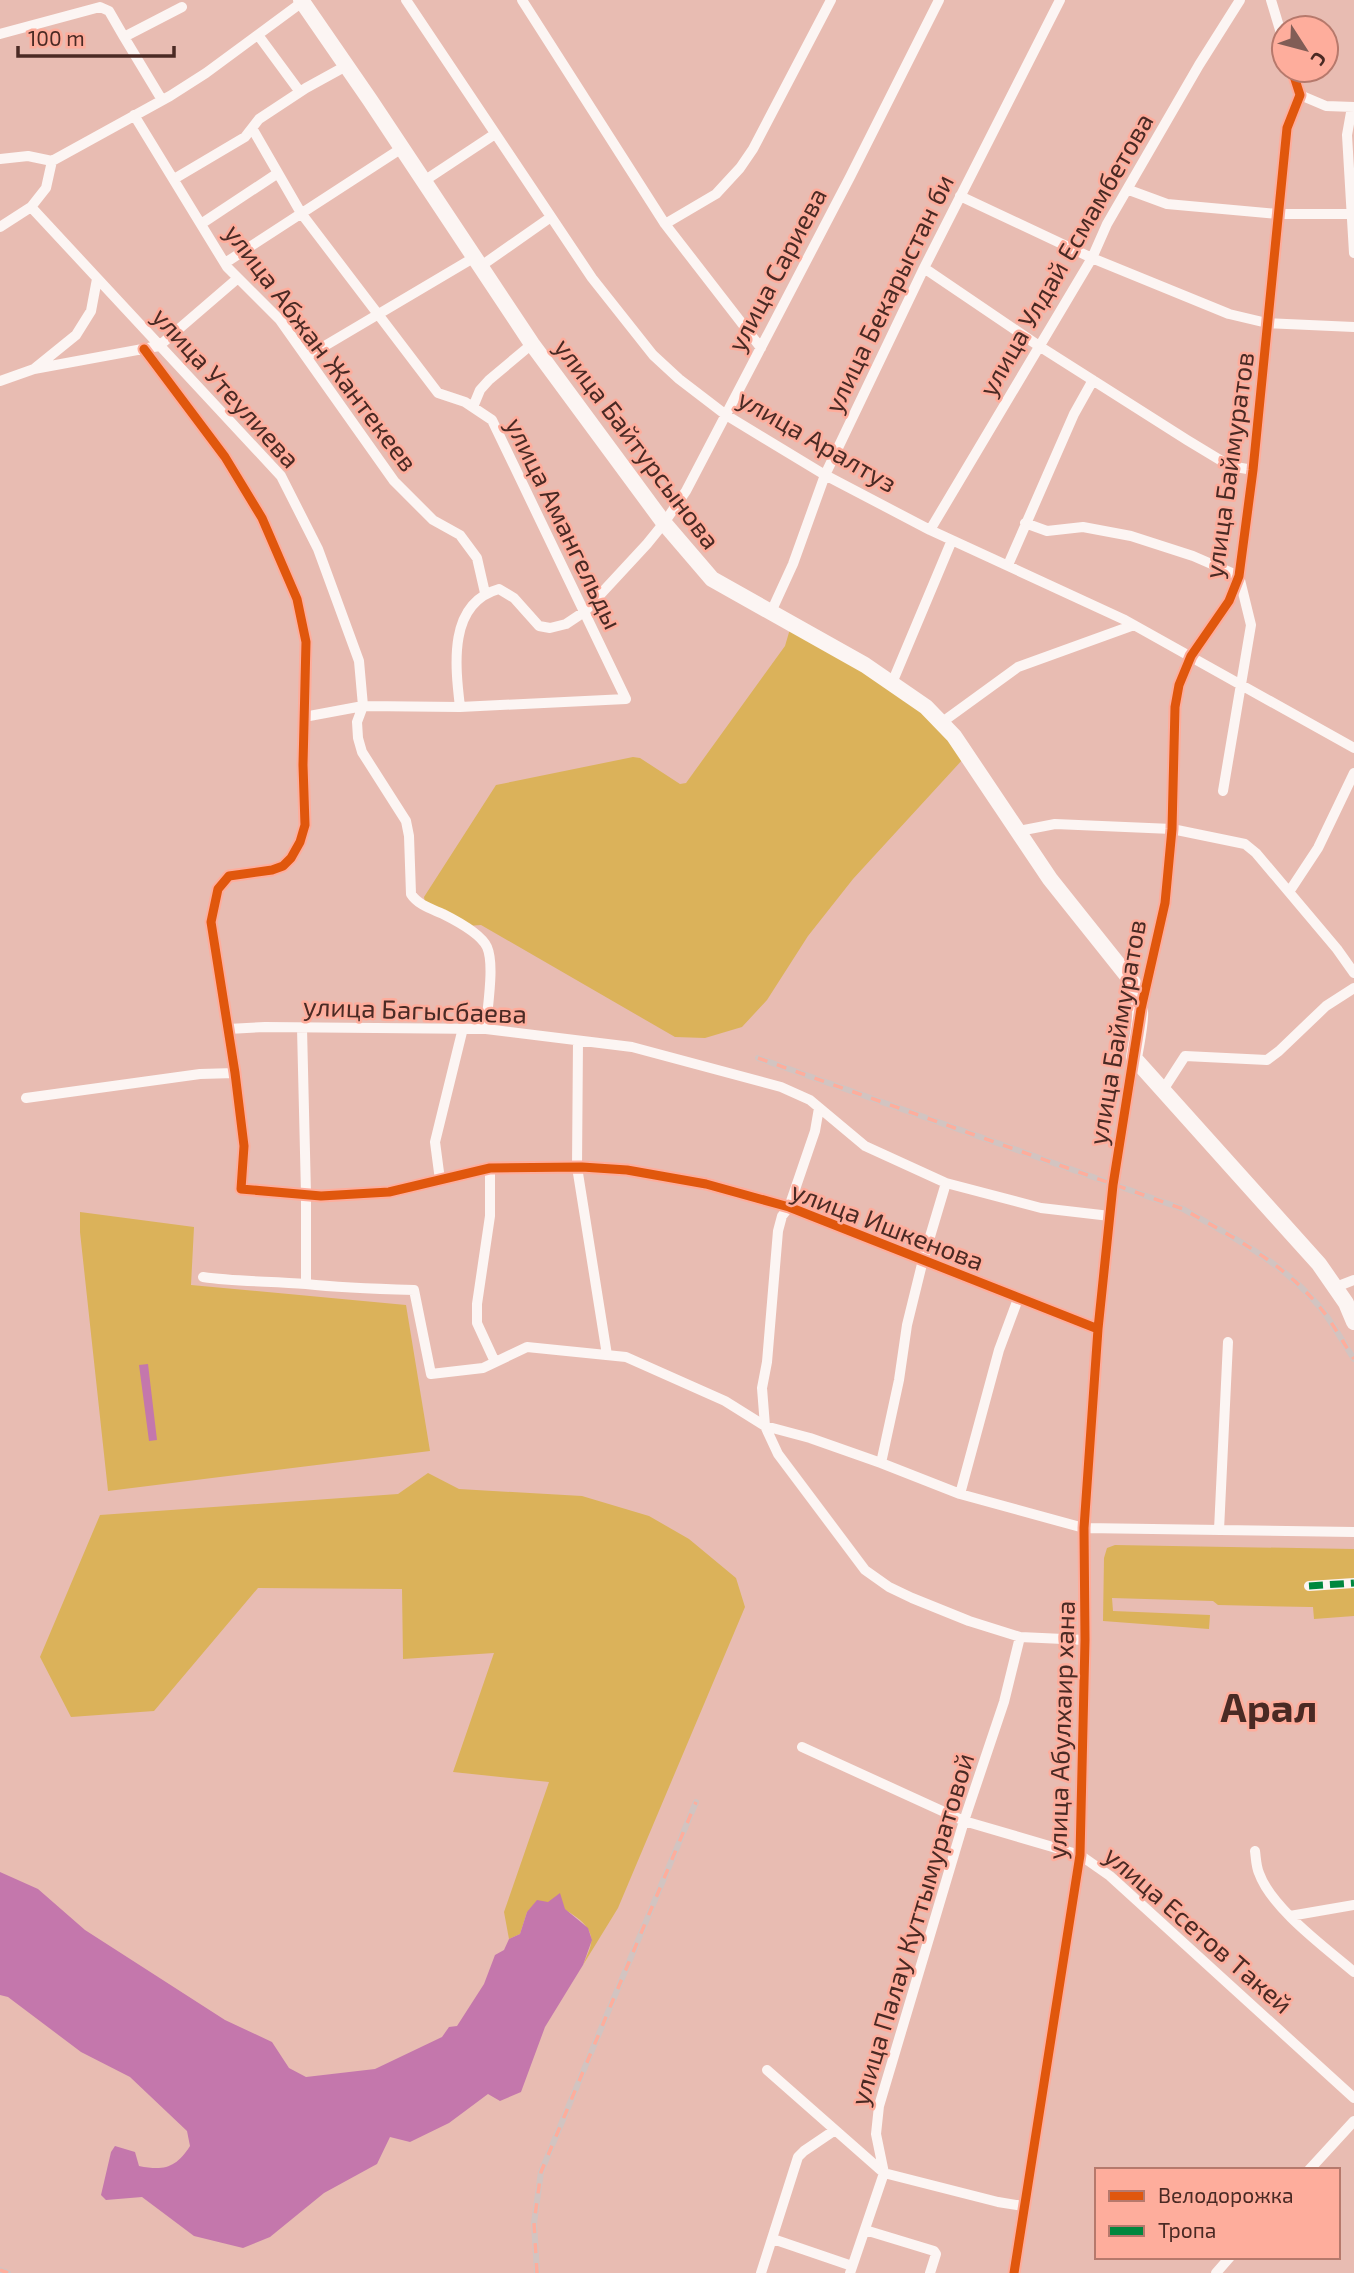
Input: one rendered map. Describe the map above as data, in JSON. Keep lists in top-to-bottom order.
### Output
{
  "streets": {
    "street": [
      "улица Улдай Есмамбетова",
      "улица Сариева",
      "улица Бекарыстан би",
      "улица Абжан Жантекеев",
      "улица Утеулиева",
      "улица Аралтуз",
      "улица Байтурсынова",
      "улица Баймуратов",
      "улица Амангельды",
      "улица Багысбаева",
      "улица Ишкенова",
      "улица Абулхаир хана",
      "улица Палау Куттымуратовой",
      "улица Есетов Такей"
    ]
  },
  "crossings": [
    ["улица Улдай Есмамбетова", "улица Аралтуз"],
    ["улица Сариева", "улица Аралтуз"],
    ["улица Сариева", "улица Байтурсынова"],
    ["улица Сариева", "улица Амангельды"],
    ["улица Бекарыстан би", "улица Аралтуз"],
    ["улица Бекарыстан би", "улица Байтурсынова"],
    ["улица Утеулиева", "улица Багысбаева"],
    ["улица Аралтуз", "улица Баймуратов"],
    ["улица Байтурсынова", "улица Баймуратов"],
    ["улица Баймуратов", "улица Абулхаир хана"],
    ["улица Багысбаева", "улица Абулхаир хана"],
    ["улица Ишкенова", "улица Абулхаир хана"],
    ["улица Абулхаир хана", "улица Есетов Такей"],
    ["улица Палау Куттымуратовой", "улица Есетов Такей"]
  ],
  "districts": ["Арал"],
  "legend": ["Велодорожка", "Тропа"],
  "scale_bar": "100 m",
  "north": "bottom right"
}
